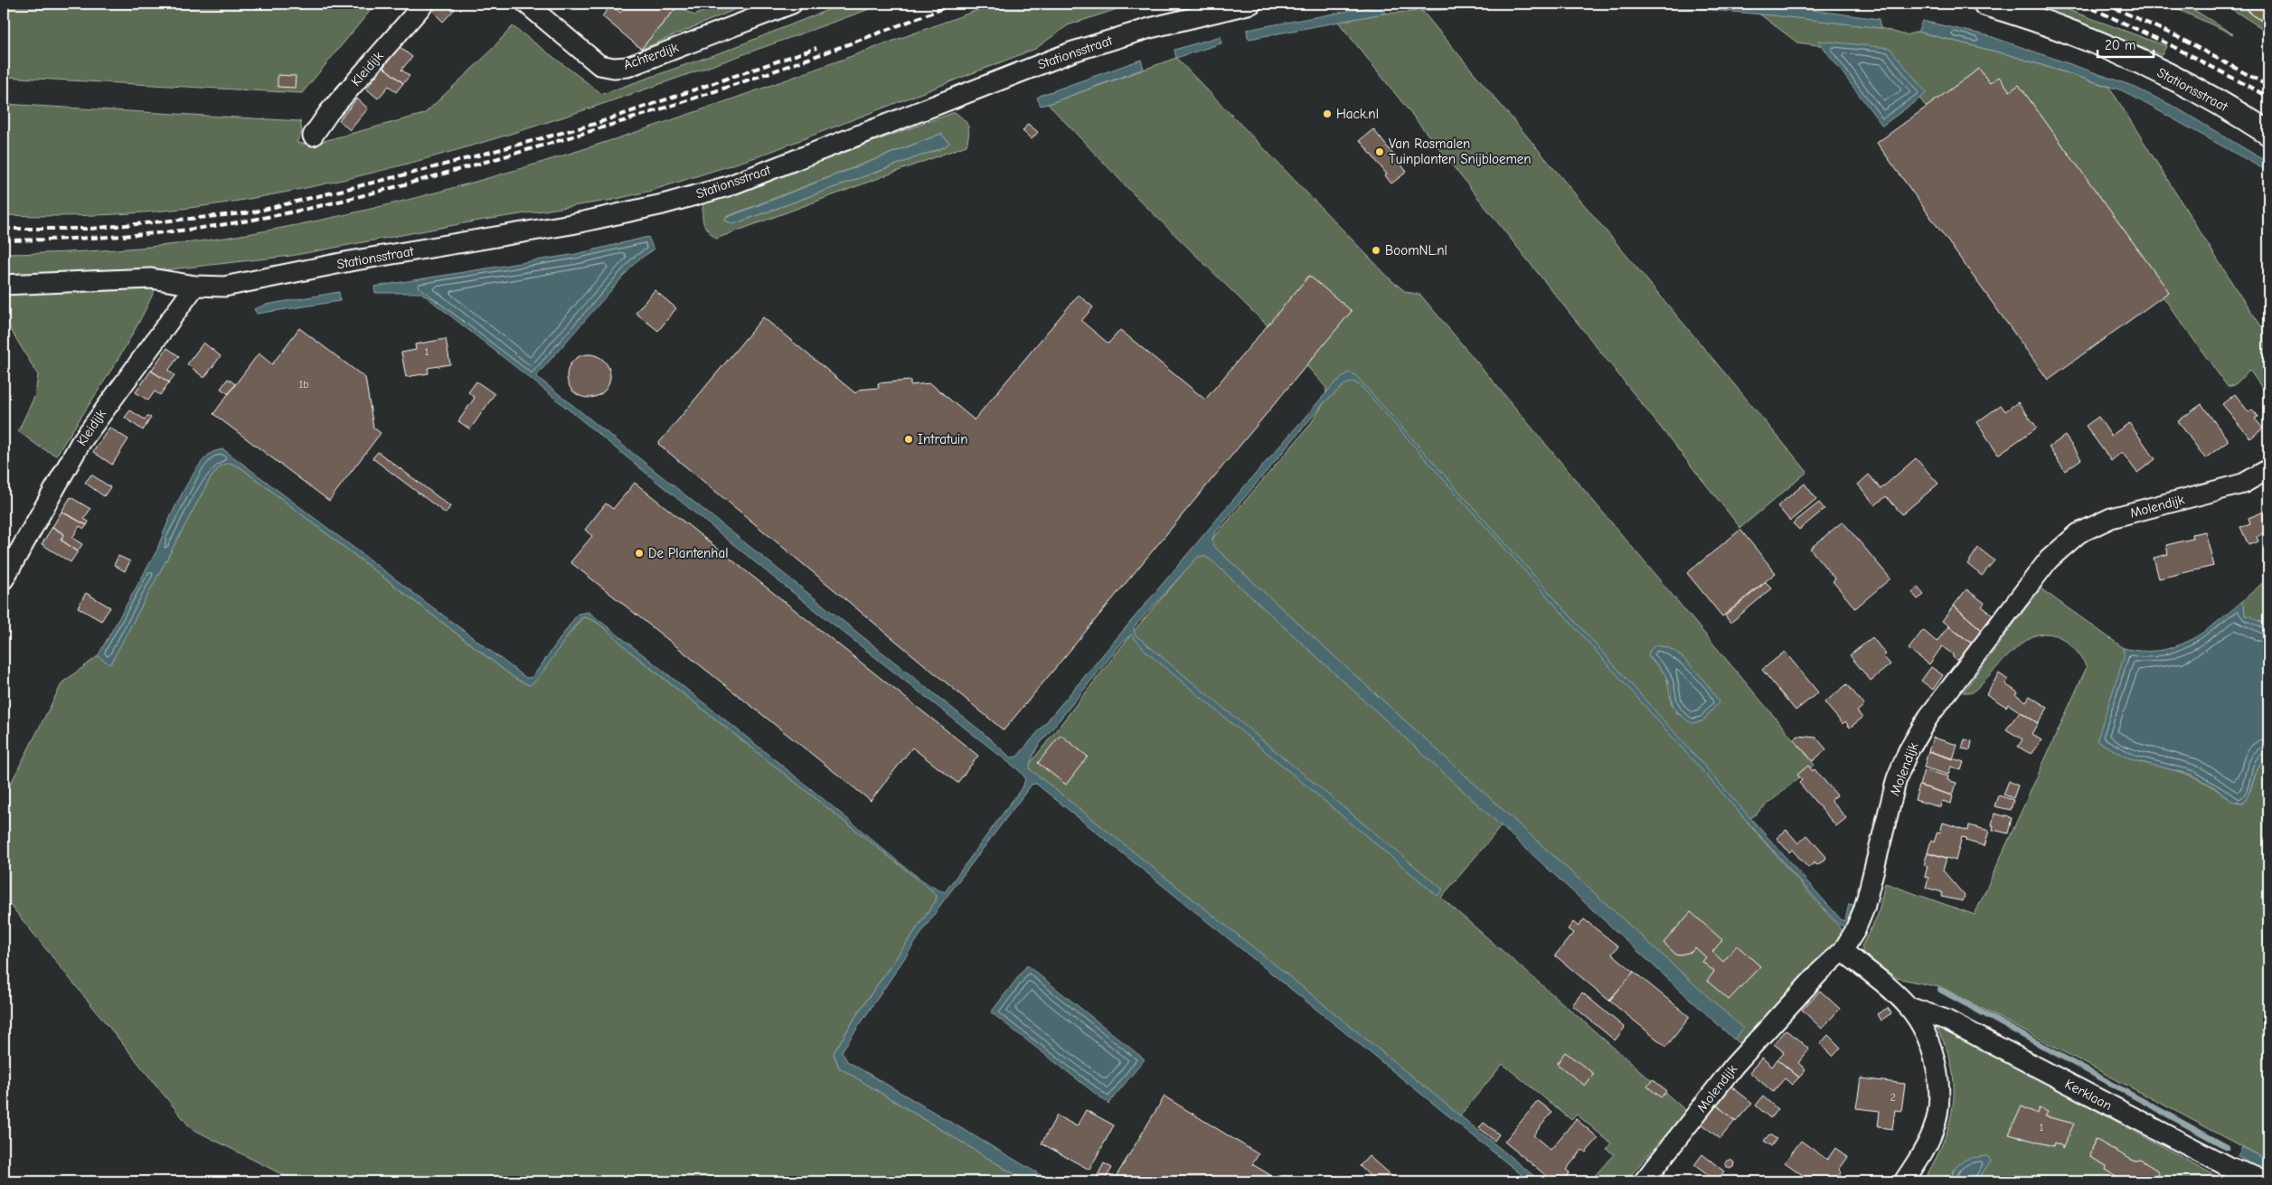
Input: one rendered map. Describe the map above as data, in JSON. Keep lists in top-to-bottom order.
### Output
{
  "streets": {
    "street": [
      "Stationsstraat",
      "Achterdijk",
      "Kleidijk",
      "Molendijk",
      "Kerklaan"
    ]
  },
  "crossings": [
    ["Stationsstraat", "Kleidijk"]
  ],
  "places": [
    "Hack.nl",
    "Van Rosmalen Tuinplanten Snijbloemen",
    "BoomNL.nl",
    "Intratuin",
    "De Plantenhal"
  ],
  "house_numbers": [
    "1",
    "1b",
    "2",
    "1"
  ],
  "scale_bar": "20 m"
}
